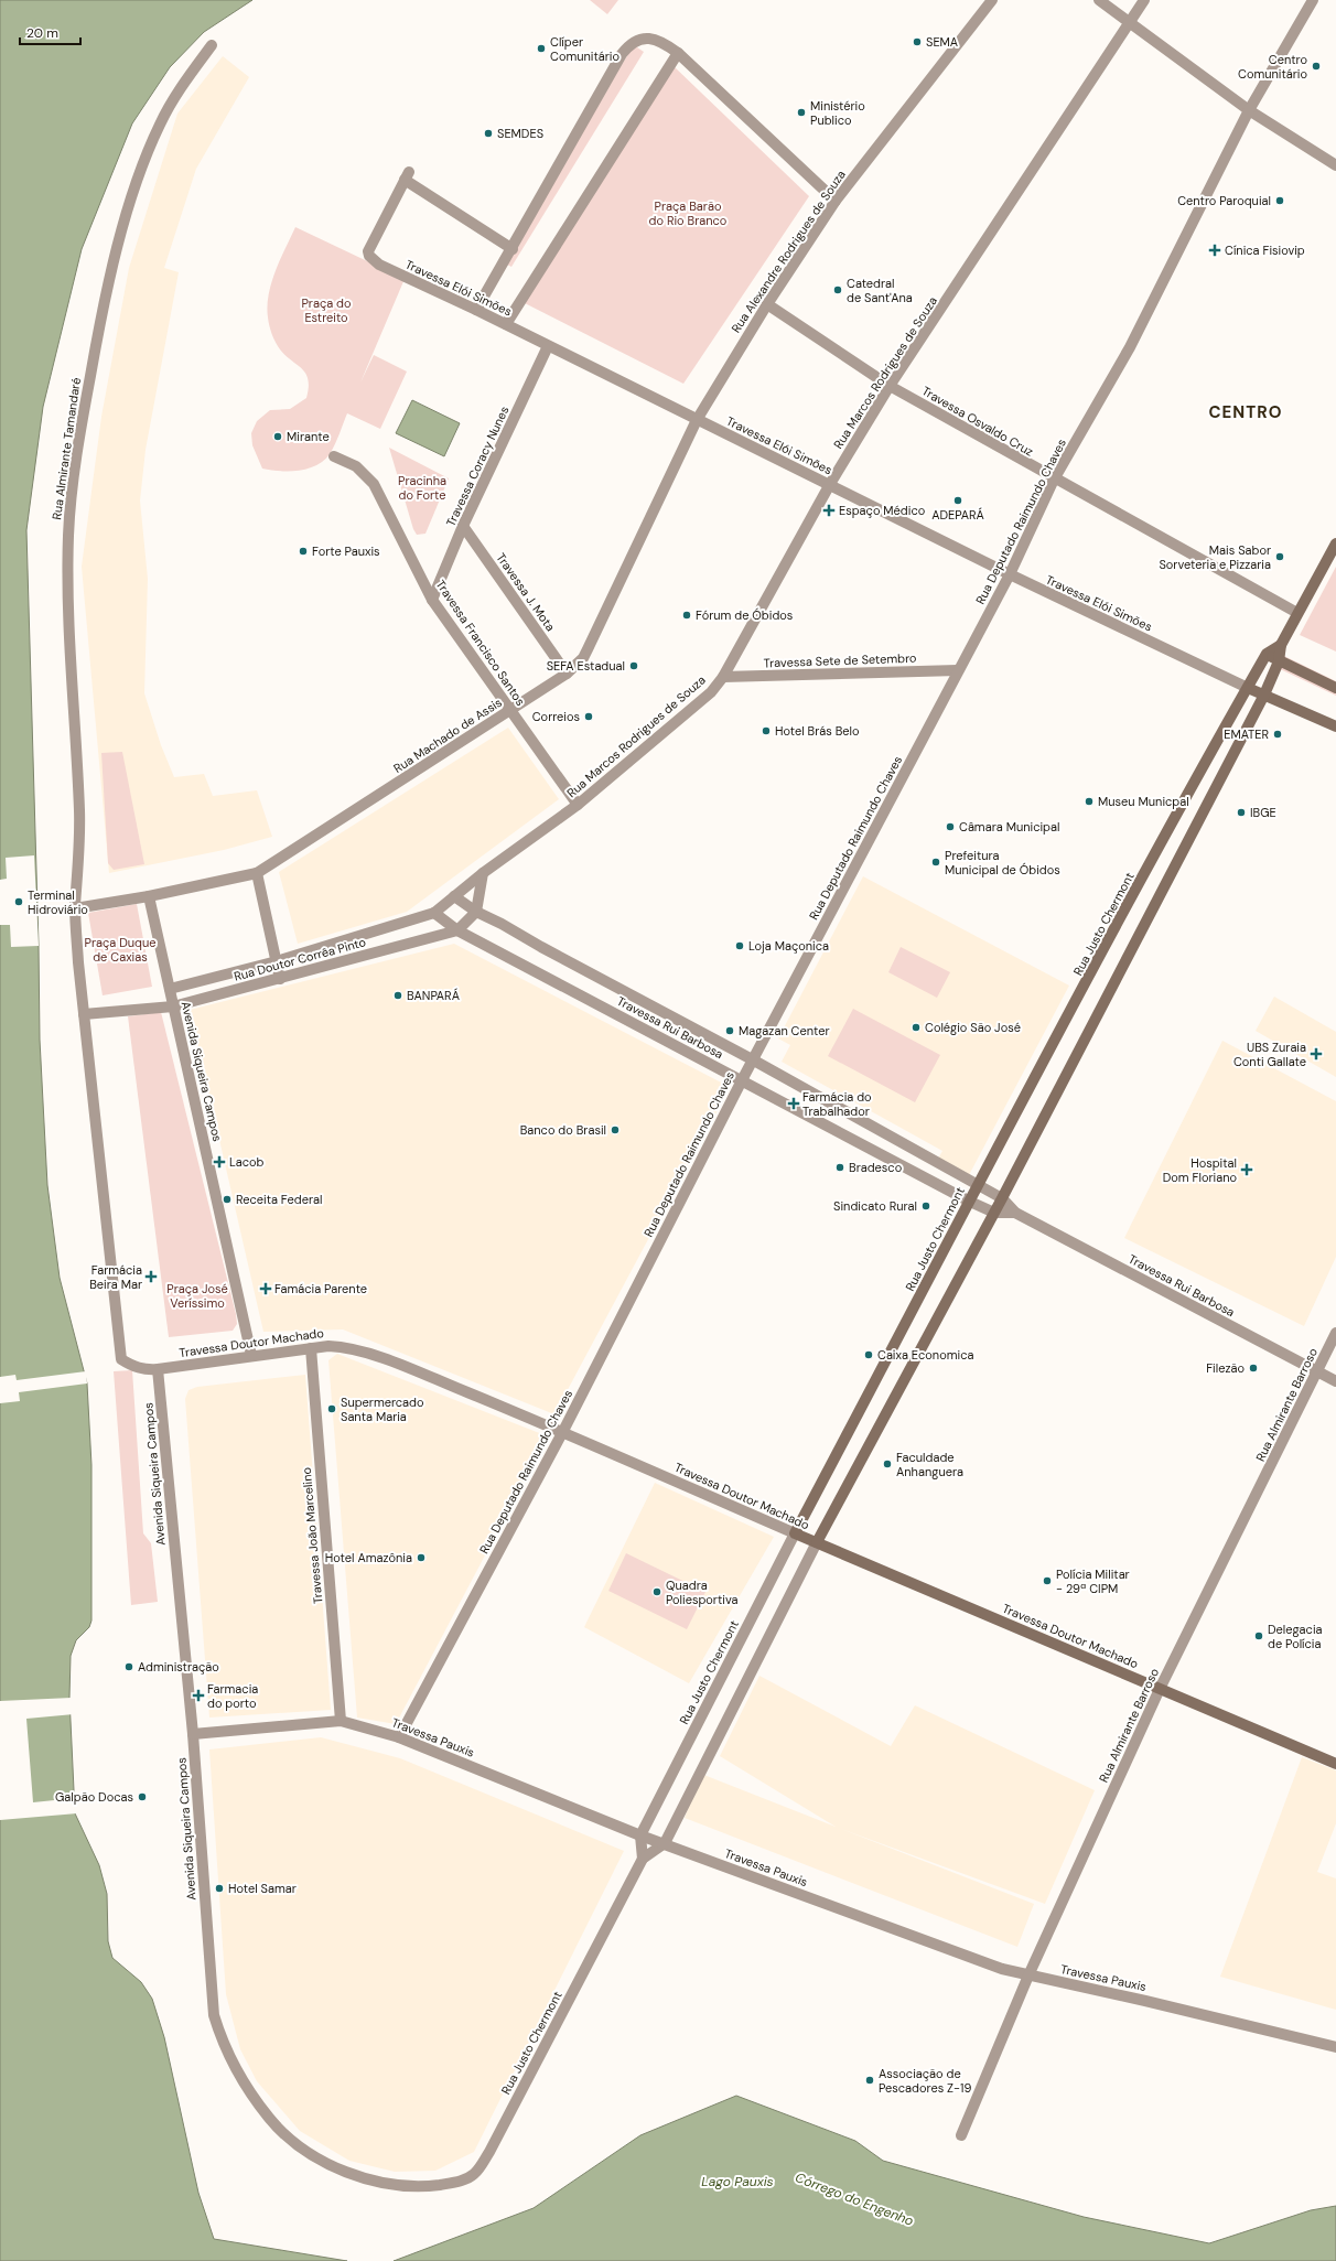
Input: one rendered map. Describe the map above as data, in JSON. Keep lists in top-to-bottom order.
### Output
{
  "streets": {
    "street": [
      "Rua Alexandre Rodrigues de Souza",
      "Travessa Elói Simões",
      "Rua Marcos Rodrigues de Souza",
      "Travessa Osvaldo Cruz",
      "Rua Almirante Tamandaré",
      "Travessa Coracy Nunes",
      "Rua Deputado Raimundo Chaves",
      "Travessa J. Mota",
      "Travessa Francisco Santos",
      "Travessa Sete de Setembro",
      "Rua Machado de Assis",
      "Rua Justo Chermont",
      "Rua Doutor Corrêa Pinto",
      "Travessa Rui Barbosa",
      "Avenida Siqueira Campos",
      "Travessa Doutor Machado",
      "Rua Almirante Barroso",
      "Travessa João Marcelino",
      "Travessa Pauxis"
    ]
  },
  "crossings": [
    ["Rua Alexandre Rodrigues de Souza", "Travessa Elói Simões"],
    ["Rua Alexandre Rodrigues de Souza", "Travessa Osvaldo Cruz"],
    ["Rua Alexandre Rodrigues de Souza", "Rua Machado de Assis"],
    ["Travessa Elói Simões", "Rua Marcos Rodrigues de Souza"],
    ["Travessa Elói Simões", "Travessa Coracy Nunes"],
    ["Travessa Elói Simões", "Rua Deputado Raimundo Chaves"],
    ["Travessa Elói Simões", "Rua Machado de Assis"],
    ["Travessa Elói Simões", "Rua Justo Chermont"],
    ["Rua Marcos Rodrigues de Souza", "Travessa Osvaldo Cruz"],
    ["Rua Marcos Rodrigues de Souza", "Travessa Francisco Santos"],
    ["Rua Marcos Rodrigues de Souza", "Travessa Sete de Setembro"],
    ["Rua Marcos Rodrigues de Souza", "Rua Doutor Corrêa Pinto"],
    ["Rua Marcos Rodrigues de Souza", "Travessa Rui Barbosa"],
    ["Travessa Osvaldo Cruz", "Rua Deputado Raimundo Chaves"],
    ["Travessa Osvaldo Cruz", "Rua Justo Chermont"],
    ["Rua Almirante Tamandaré", "Rua Machado de Assis"],
    ["Travessa Coracy Nunes", "Travessa J. Mota"],
    ["Travessa Coracy Nunes", "Travessa Francisco Santos"],
    ["Rua Deputado Raimundo Chaves", "Travessa Sete de Setembro"],
    ["Rua Deputado Raimundo Chaves", "Travessa Rui Barbosa"],
    ["Rua Deputado Raimundo Chaves", "Travessa Doutor Machado"],
    ["Rua Deputado Raimundo Chaves", "Travessa Pauxis"],
    ["Travessa J. Mota", "Rua Machado de Assis"],
    ["Travessa Francisco Santos", "Rua Machado de Assis"],
    ["Rua Machado de Assis", "Avenida Siqueira Campos"],
    ["Rua Justo Chermont", "Travessa Rui Barbosa"],
    ["Rua Justo Chermont", "Avenida Siqueira Campos"],
    ["Rua Justo Chermont", "Travessa Doutor Machado"],
    ["Rua Justo Chermont", "Travessa Pauxis"],
    ["Rua Doutor Corrêa Pinto", "Travessa Rui Barbosa"],
    ["Rua Doutor Corrêa Pinto", "Avenida Siqueira Campos"],
    ["Rua Doutor Corrêa Pinto", "Travessa Doutor Machado"],
    ["Travessa Rui Barbosa", "Rua Almirante Barroso"],
    ["Avenida Siqueira Campos", "Travessa Doutor Machado"],
    ["Avenida Siqueira Campos", "Travessa Pauxis"],
    ["Travessa Doutor Machado", "Rua Almirante Barroso"],
    ["Travessa Doutor Machado", "Travessa João Marcelino"],
    ["Rua Almirante Barroso", "Travessa Pauxis"],
    ["Travessa João Marcelino", "Travessa Pauxis"]
  ],
  "districts": ["CENTRO"],
  "water": ["Lago Pauxis", "Córrego do Engenho"],
  "parks": [
    "Praça Barão do Rio Branco",
    "Praça do Estreito",
    "Pracinha do Forte",
    "Praça Duque de Caxias",
    "Praça José Veríssimo"
  ],
  "places": {
    "other": [
      "SEMA",
      "Clíper Comunitário",
      "Centro Comunitário",
      "Ministério Publico",
      "SEMDES",
      "Centro Paroquial",
      "Catedral de Sant'Ana",
      "Mirante",
      "ADEPARÁ",
      "Forte Pauxis",
      "Mais Sabor Sorveteria e Pizzaria",
      "Fórum de Óbidos",
      "SEFA Estadual",
      "Correios",
      "Hotel Brás Belo",
      "EMATER",
      "Museu Municpal",
      "IBGE",
      "Câmara Municipal",
      "Prefeitura Municipal de Óbidos",
      "Terminal Hidroviário",
      "Loja Maçonica",
      "BANPARÁ",
      "Colégio São José",
      "Magazan Center",
      "Banco do Brasil",
      "Bradesco",
      "Receita Federal",
      "Sindicato Rural",
      "Caixa Economica",
      "Filezão",
      "Supermercado Santa Maria",
      "Faculdade Anhanguera",
      "Hotel Amazônia",
      "Polícia Militar - 29ª CIPM",
      "Quadra Poliesportiva",
      "Delegacia de Polícia",
      "Administração",
      "Galpão Docas",
      "Hotel Samar",
      "Associação de Pescadores Z-19"
    ],
    "health": [
      "Cínica Fisiovip",
      "Espaço Médico",
      "UBS Zuraia Conti Gallate",
      "Farmácia do Trabalhador",
      "Lacob",
      "Hospital Dom Floriano",
      "Farmácia Beira Mar",
      "Famácia Parente",
      "Farmacia do porto"
    ]
  },
  "scale_bar": "20 m"
}
